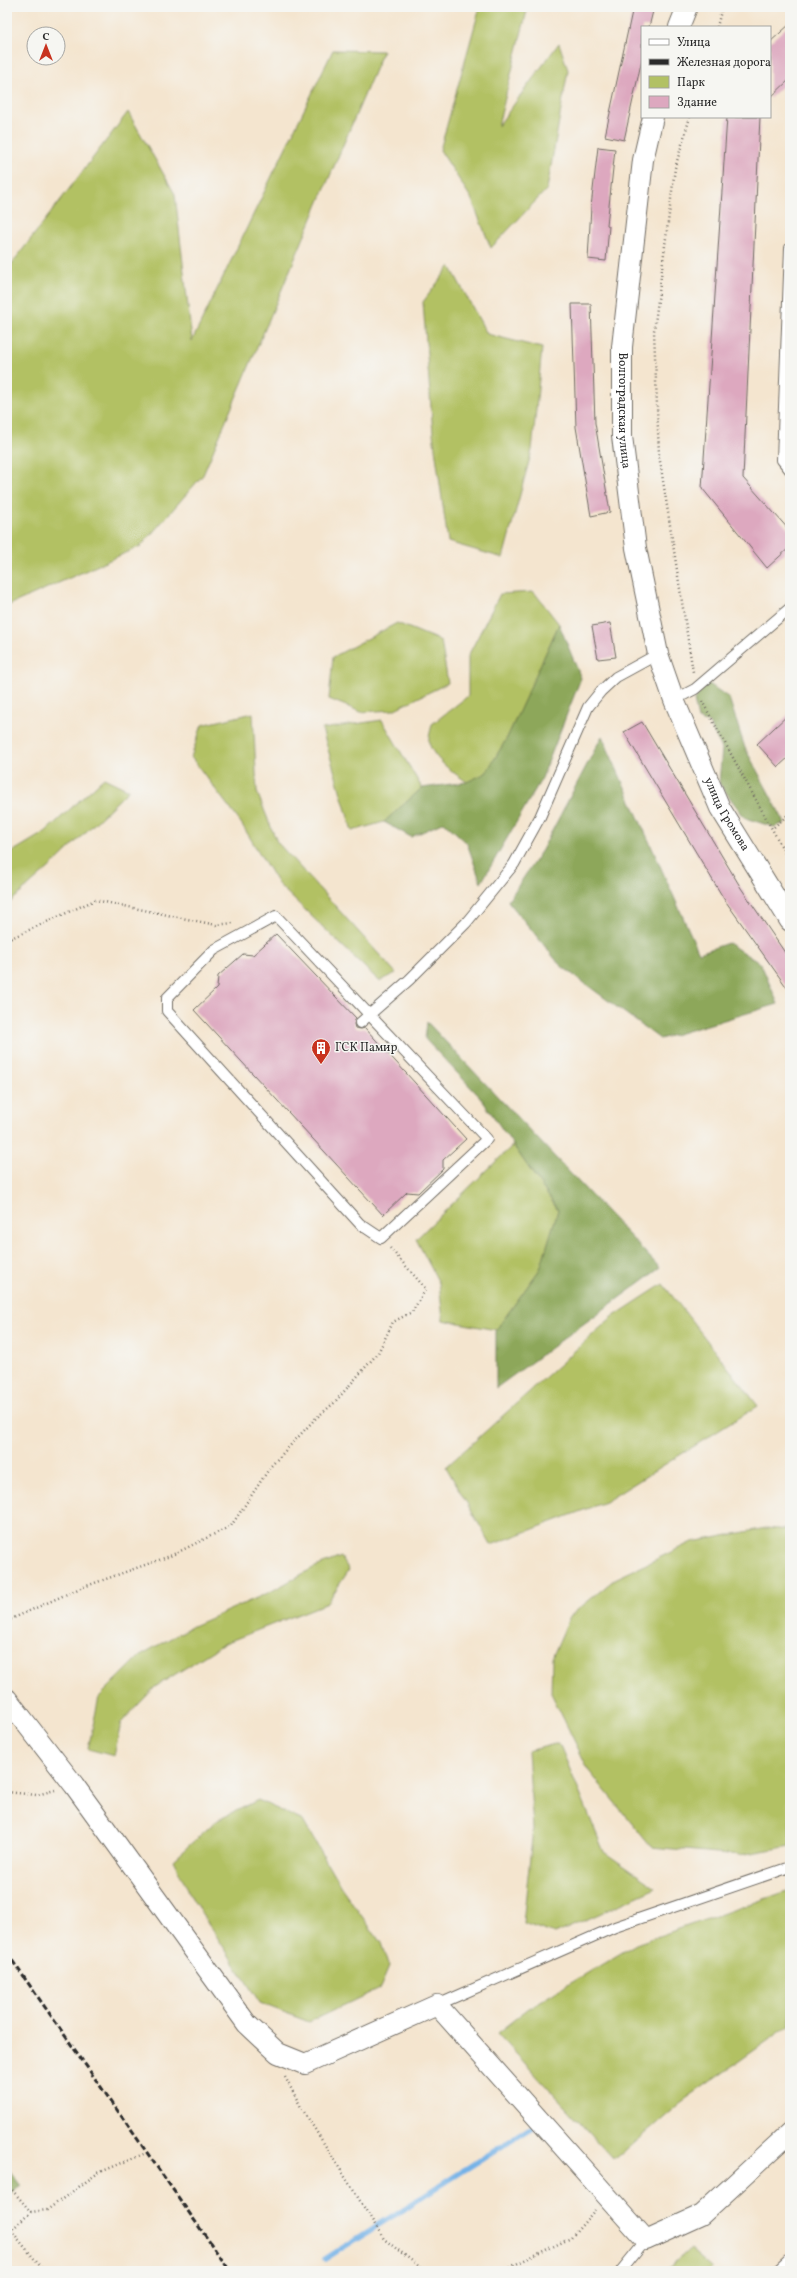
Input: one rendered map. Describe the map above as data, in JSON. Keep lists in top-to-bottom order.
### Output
{
  "streets": {
    "street": ["Волгоградская улица", "улица Громова"]
  },
  "crossings": [
    ["Волгоградская улица", "улица Громова"]
  ],
  "places": {
    "building": ["ГСК Памир"]
  },
  "legend": [
    "Улица",
    "Железная дорога",
    "Парк",
    "Здание"
  ],
  "north": "top"
}
